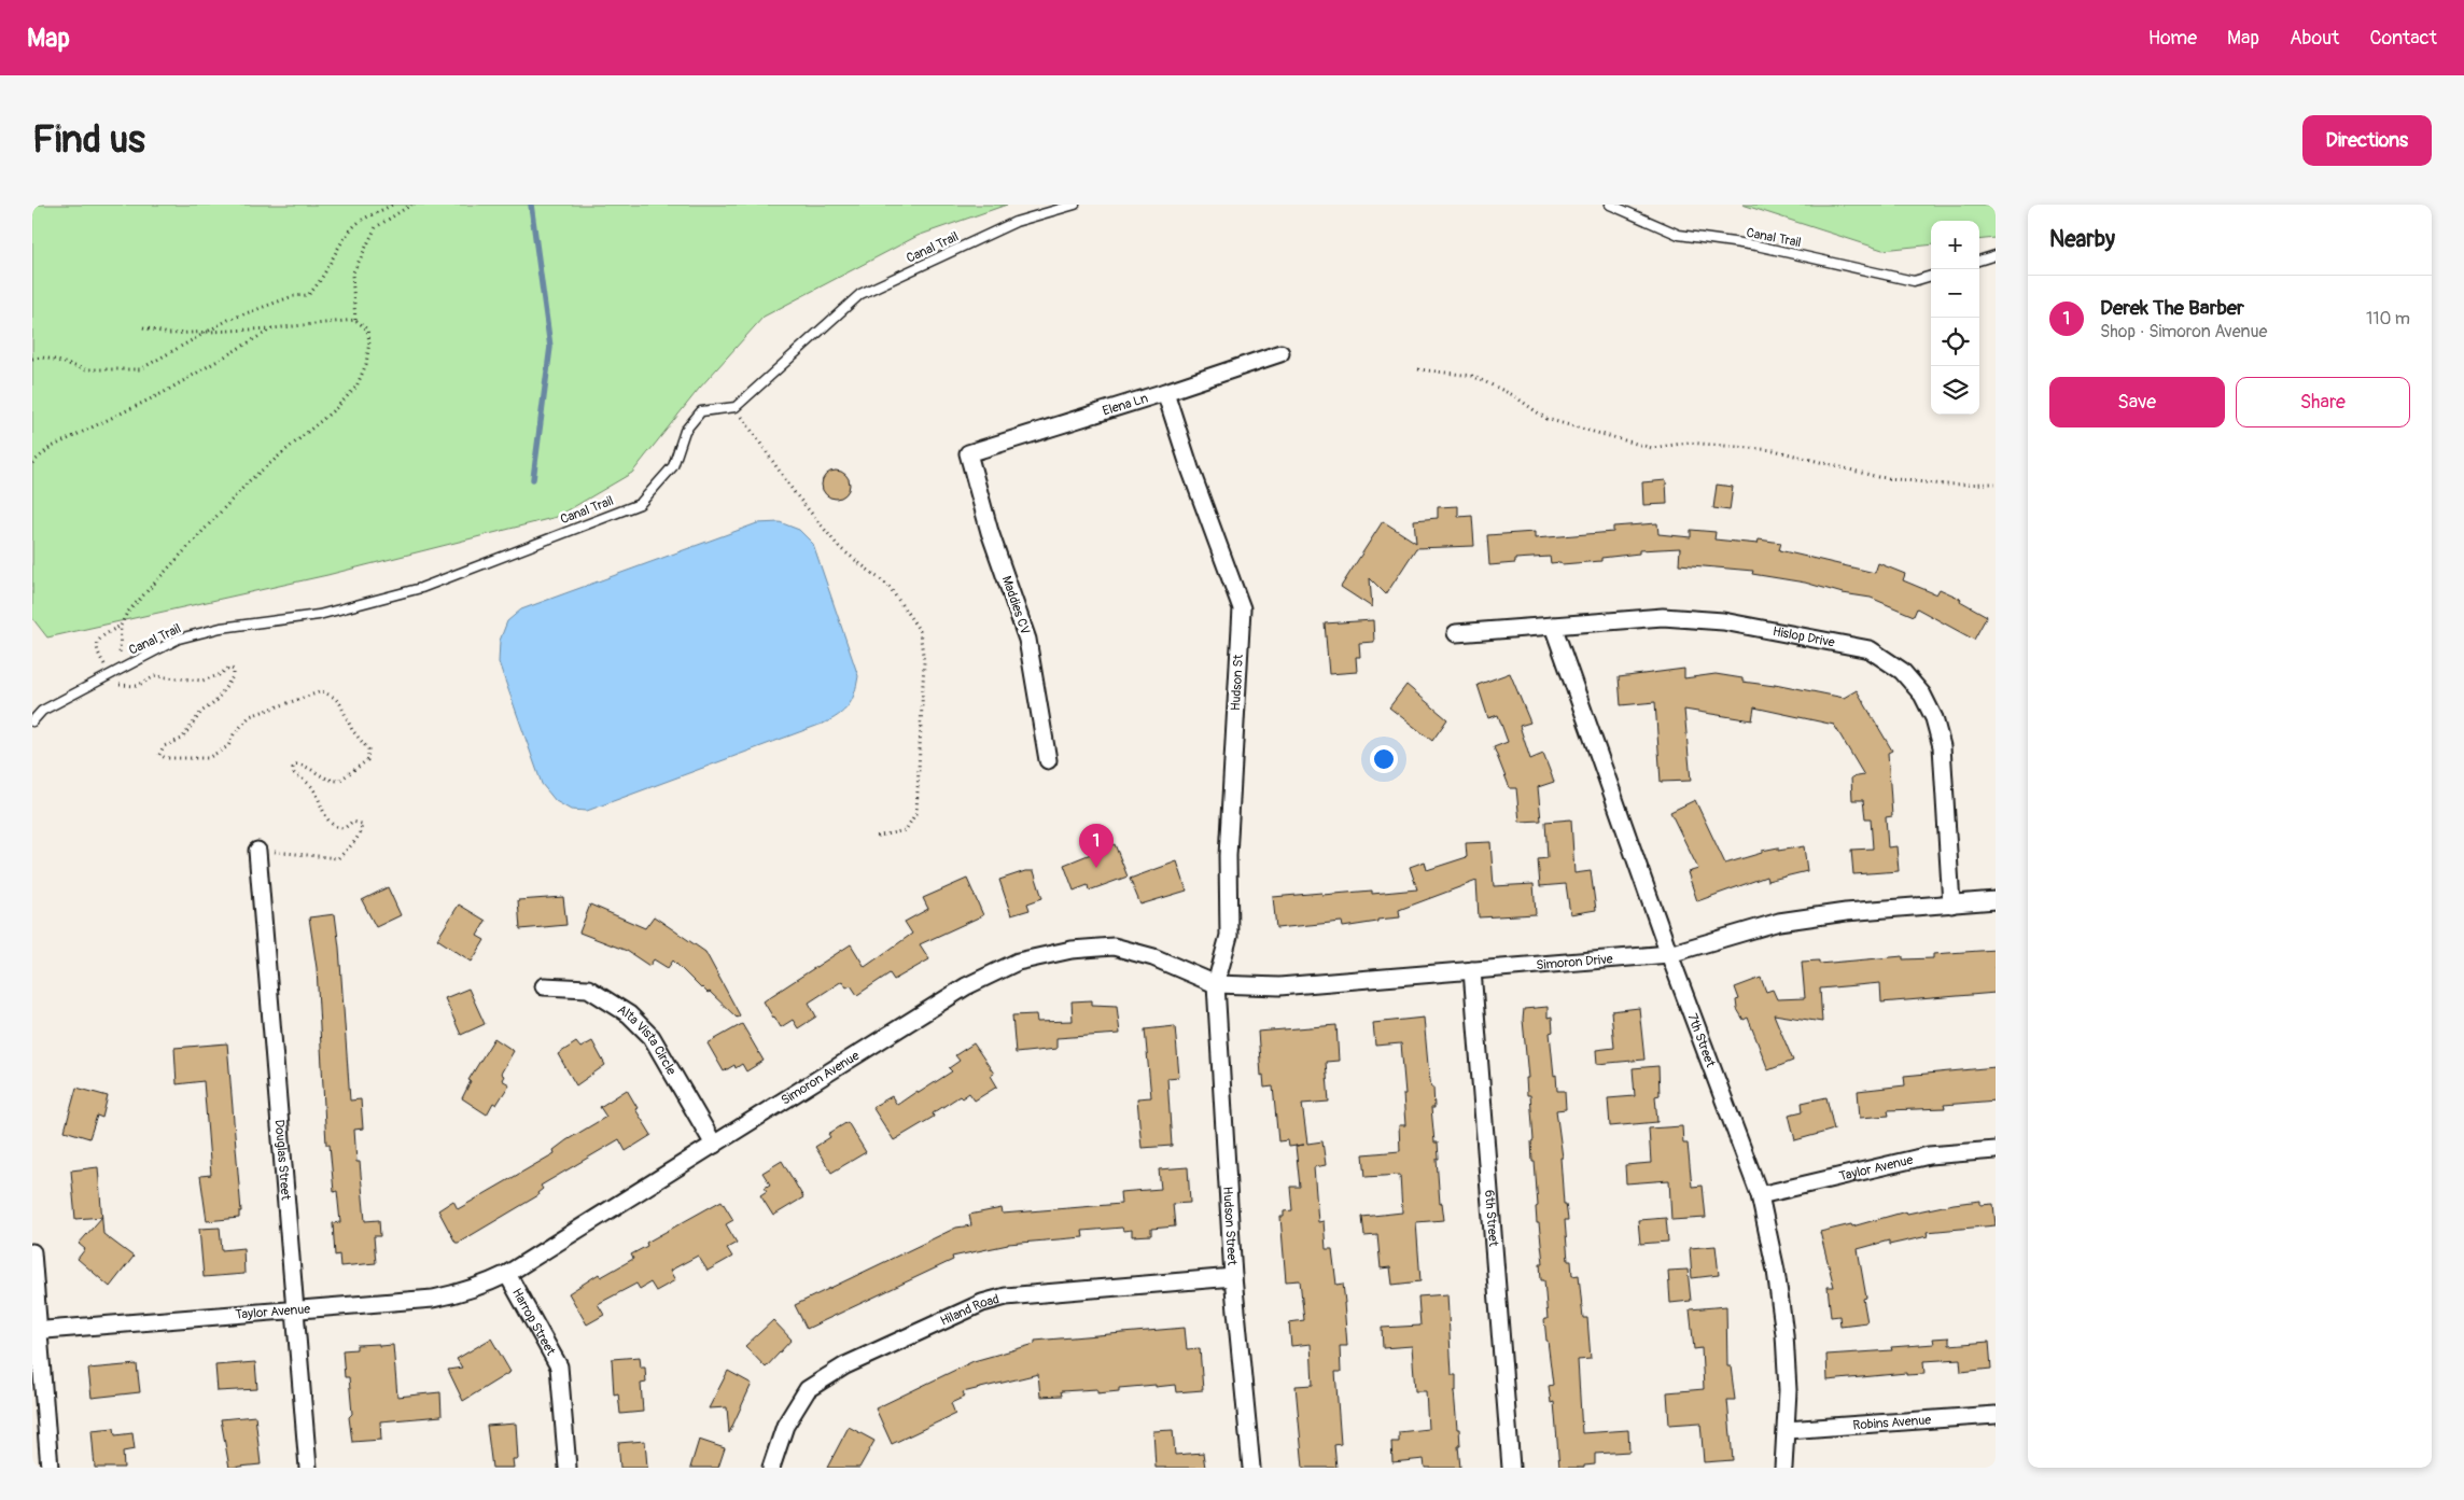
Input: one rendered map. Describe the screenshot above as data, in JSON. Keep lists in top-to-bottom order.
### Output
{
  "streets": {
    "street": [
      "Elena Ln",
      "Maddies CV",
      "Hislop Drive",
      "Hudson St",
      "Simoron Drive",
      "7th Street",
      "Alta Vista Circle",
      "Simoron Avenue",
      "Douglas Street",
      "Taylor Avenue",
      "6th Street",
      "Hudson Street",
      "Hiland Road",
      "Harrop Street",
      "Robins Avenue"
    ],
    "lane": ["Canal Trail"]
  },
  "crossings": [
    ["Elena Ln", "Maddies CV"],
    ["Elena Ln", "Hudson St"],
    ["Hislop Drive", "Simoron Drive"],
    ["Hislop Drive", "7th Street"],
    ["Hudson St", "Simoron Drive"],
    ["Hudson St", "Hudson Street"],
    ["Simoron Drive", "7th Street"],
    ["Simoron Drive", "Simoron Avenue"],
    ["Simoron Drive", "6th Street"],
    ["Simoron Drive", "Hudson Street"],
    ["7th Street", "Taylor Avenue"],
    ["7th Street", "Robins Avenue"],
    ["Alta Vista Circle", "Simoron Avenue"],
    ["Simoron Avenue", "Taylor Avenue"],
    ["Simoron Avenue", "Harrop Street"],
    ["Douglas Street", "Taylor Avenue"],
    ["Taylor Avenue", "Harrop Street"],
    ["Hudson Street", "Hiland Road"]
  ],
  "page": {
    "header": "Map",
    "nav": [
      "Home",
      "Map",
      "About",
      "Contact"
    ],
    "buttons": [
      "Directions",
      ["Save", "Share"]
    ],
    "title": "Find us",
    "heading": "Nearby",
    "map_buttons": ["+", "−"],
    "list": [
      {
        "mark": "1",
        "name": "Derek The Barber",
        "note": "Shop · Simoron Avenue",
        "value": "110 m"
      }
    ],
    "pins": "1"
  }
}
